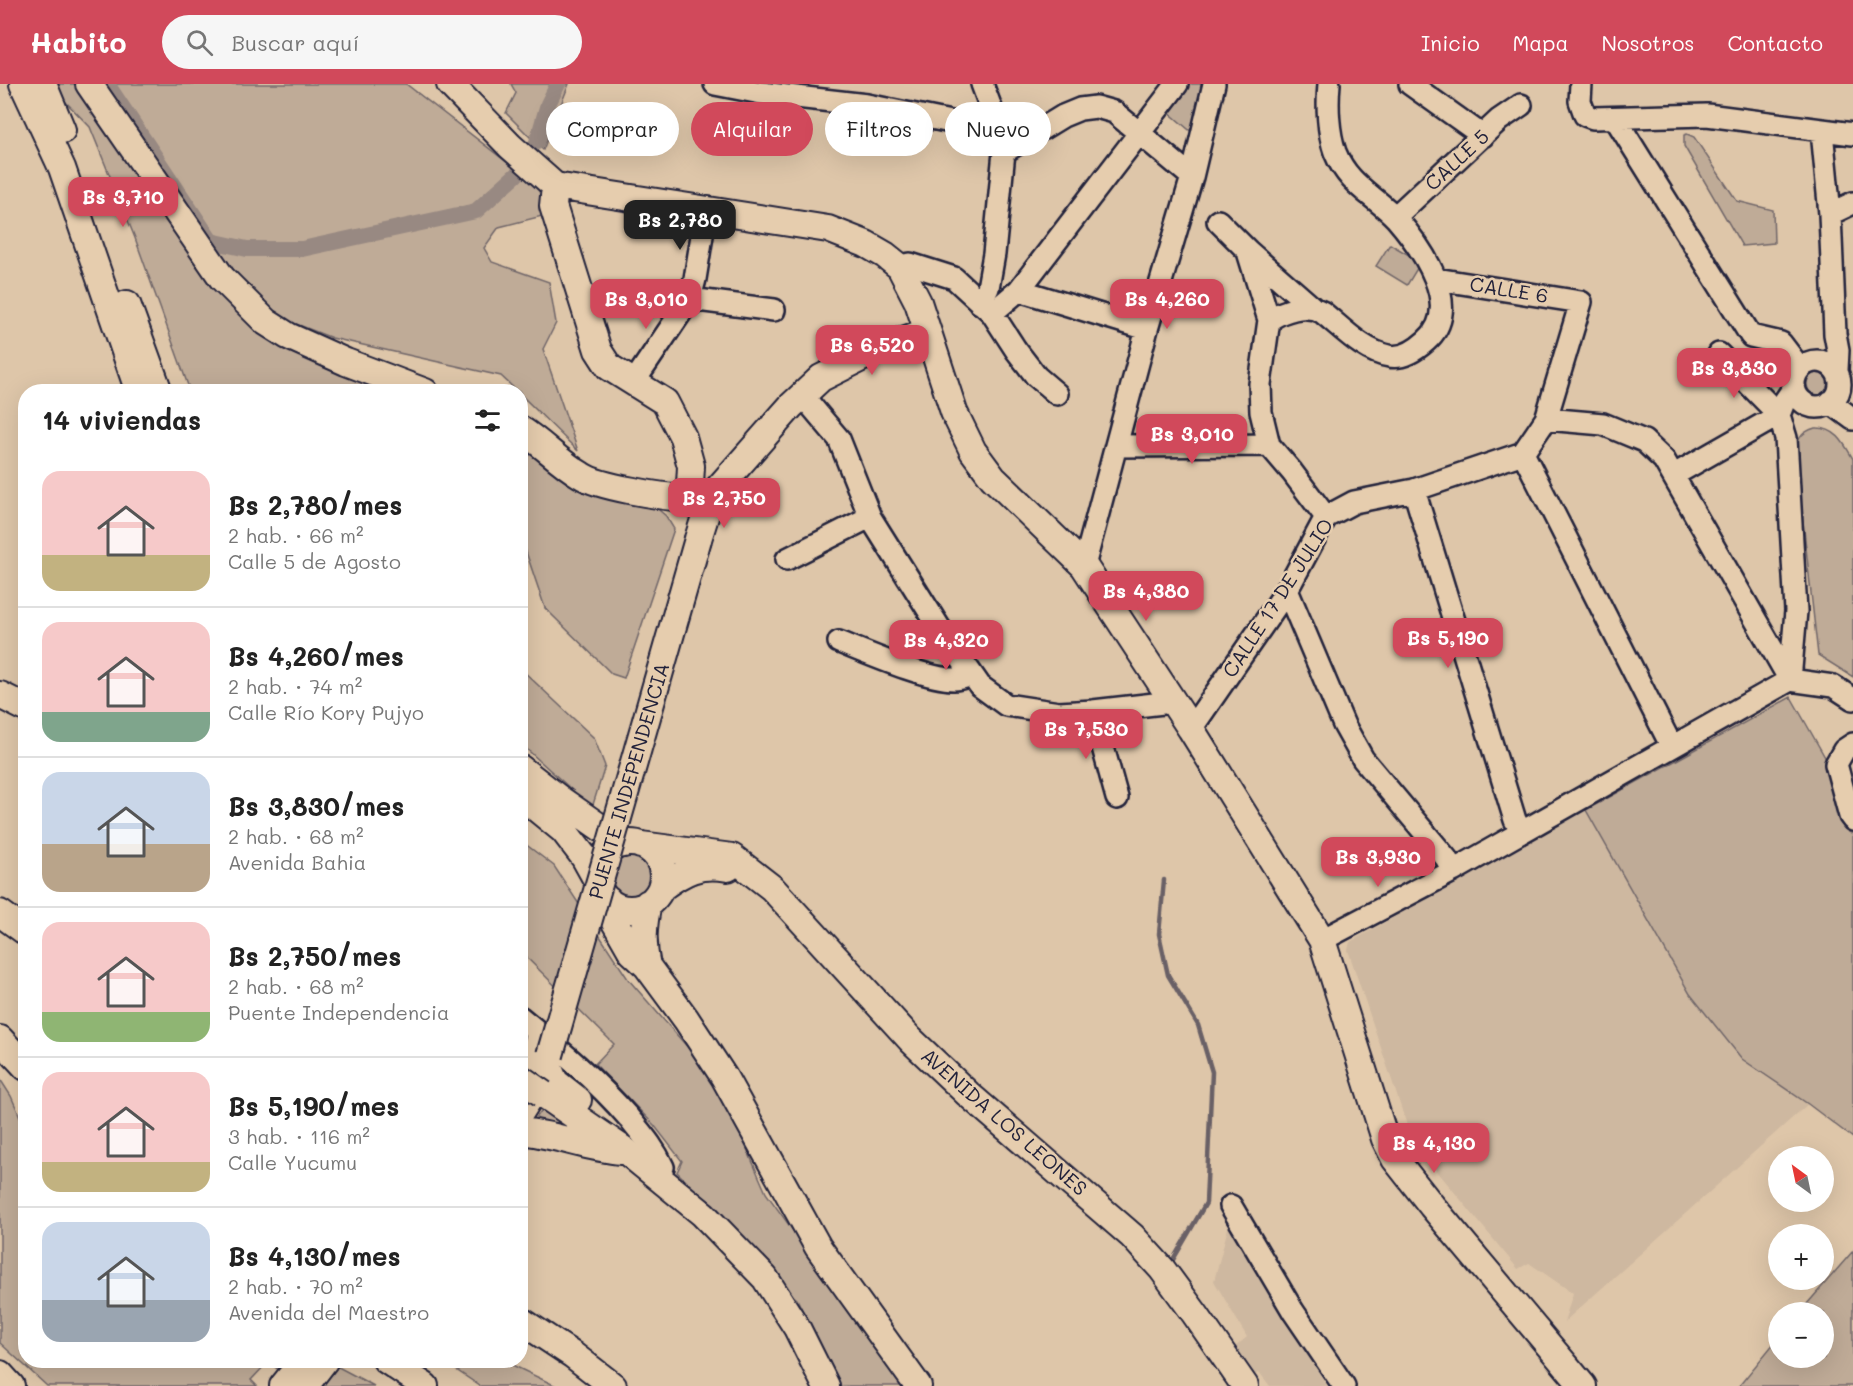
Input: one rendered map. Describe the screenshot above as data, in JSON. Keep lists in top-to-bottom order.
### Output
{
  "streets": {
    "main road": ["PUENTE INDEPENDENCIA", "AVENIDA LOS LEONES"],
    "street": ["CALLE 5", "CALLE 6", "CALLE 17 DE JULIO"]
  },
  "north": "top left",
  "page": {
    "header": "Habito",
    "search": "Buscar aquí",
    "nav": [
      "Inicio",
      "Mapa",
      "Nosotros",
      "Contacto"
    ],
    "chip": [
      "Comprar",
      "Alquilar",
      "Filtros",
      "Nuevo"
    ],
    "price": [
      "Bs 3,710",
      "Bs 2,780",
      "Bs 3,010",
      "Bs 4,260",
      "Bs 6,520",
      "Bs 3,830",
      "Bs 3,010",
      "Bs 2,750",
      "Bs 4,380",
      "Bs 5,190",
      "Bs 4,320",
      "Bs 7,530",
      "Bs 3,930",
      "Bs 4,130"
    ],
    "heading": "14 viviendas",
    "list": [
      {
        "name": "Bs 2,780/mes",
        "note": "2 hab. · 66 m² · Calle 5 de Agosto"
      },
      {
        "name": "Bs 4,260/mes",
        "note": "2 hab. · 74 m² · Calle Río Kory Pujyo"
      },
      {
        "name": "Bs 3,830/mes",
        "note": "2 hab. · 68 m² · Avenida Bahia"
      },
      {
        "name": "Bs 2,750/mes",
        "note": "2 hab. · 68 m² · Puente Independencia"
      },
      {
        "name": "Bs 5,190/mes",
        "note": "3 hab. · 116 m² · Calle Yucumu"
      },
      {
        "name": "Bs 4,130/mes",
        "note": "2 hab. · 70 m² · Avenida del Maestro"
      }
    ],
    "map_buttons": ["+", "−"]
  }
}
